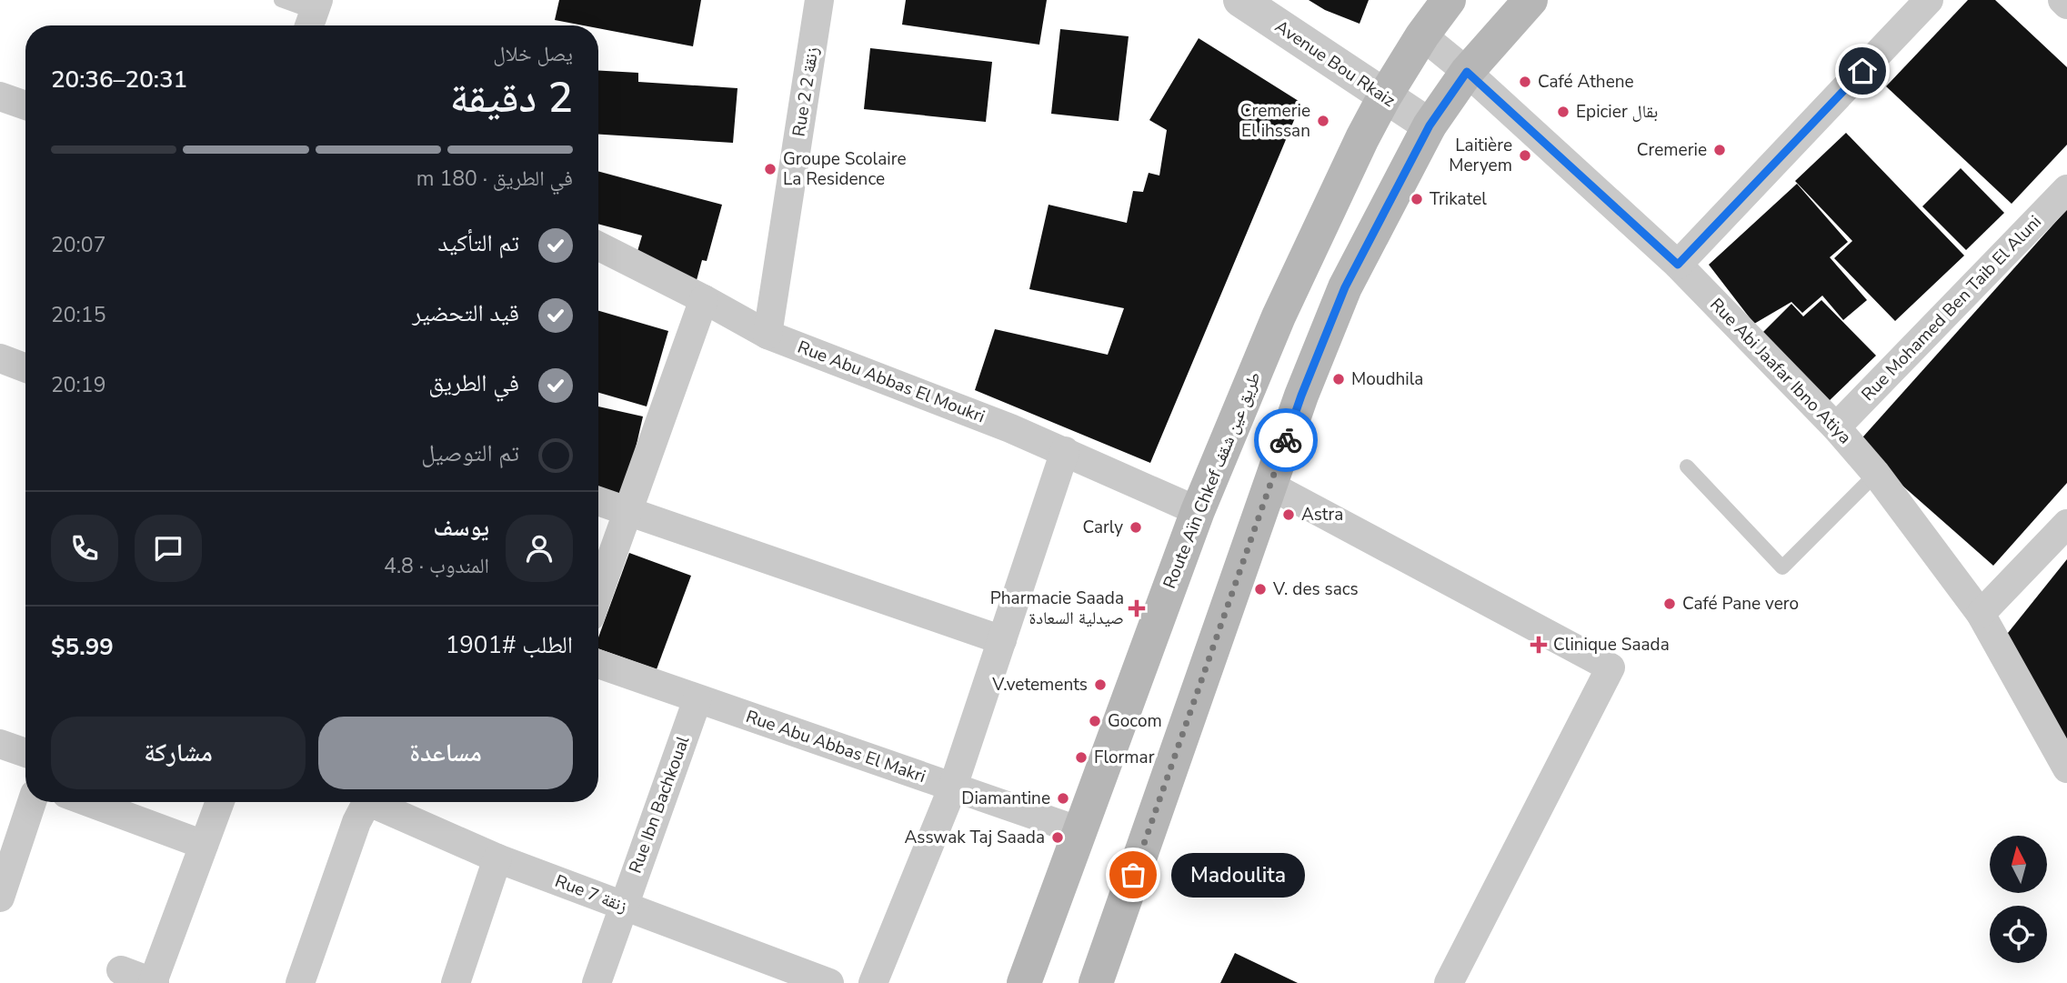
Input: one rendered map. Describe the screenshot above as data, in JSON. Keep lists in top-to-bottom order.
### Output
{
  "streets": {
    "main road": ["Route Aïn Chkef طريق عين شقف"],
    "street": [
      "Avenue Bou Rkaiz",
      "Rue 2 زنقة 2",
      "Rue Mohamed Ben Taib El Aluni",
      "Rue Abi Jaafar Ibno Atiya",
      "Rue Abu Abbas El Moukri",
      "Rue Abu Abbas El Makri",
      "Rue Ibn Bachkoual",
      "Rue 7 زنقة"
    ]
  },
  "crossings": [
    ["Avenue Bou Rkaiz", "Route Aïn Chkef طريق عين شقف"],
    ["Rue 2 زنقة 2", "Rue Abu Abbas El Moukri"],
    ["Rue Mohamed Ben Taib El Aluni", "Rue Abi Jaafar Ibno Atiya"],
    ["Rue Abi Jaafar Ibno Atiya", "Route Aïn Chkef طريق عين شقف"],
    ["Rue Abu Abbas El Moukri", "Route Aïn Chkef طريق عين شقف"],
    ["Route Aïn Chkef طريق عين شقف", "Rue Abu Abbas El Makri"],
    ["Rue Abu Abbas El Makri", "Rue Ibn Bachkoual"],
    ["Rue Ibn Bachkoual", "Rue 7 زنقة"]
  ],
  "places": {
    "other": [
      "Café Athene",
      "Epicier بقال",
      "Cremerie El ihssan",
      "Cremerie",
      "Laitière Meryem",
      "Groupe Scolaire La Residence",
      "Trikatel",
      "Moudhila",
      "Astra",
      "Carly",
      "V. des sacs",
      "Café Pane vero",
      "V.vetements",
      "Gocom",
      "Flormar",
      "Diamantine",
      "Asswak Taj Saada",
      "Madoulita"
    ],
    "health": ["Pharmacie Saada صيدلية السعادة", "Clinique Saada"]
  },
  "north": "top",
  "page": {
    "heading": ["2 دقيقة", "يصل خلال", "20:31–20:36"],
    "panel": [
      "يوسف",
      "المندوب · 4.8",
      "الطلب #1901",
      "$5.99"
    ],
    "bar": "في الطريق · 180 m",
    "list": [
      ["تم التأكيد", "20:07"],
      ["قيد التحضير", "20:15"],
      ["في الطريق", "20:19"],
      "تم التوصيل"
    ],
    "buttons": ["مساعدة", "مشاركة"],
    "bubble": "Madoulita"
  }
}
